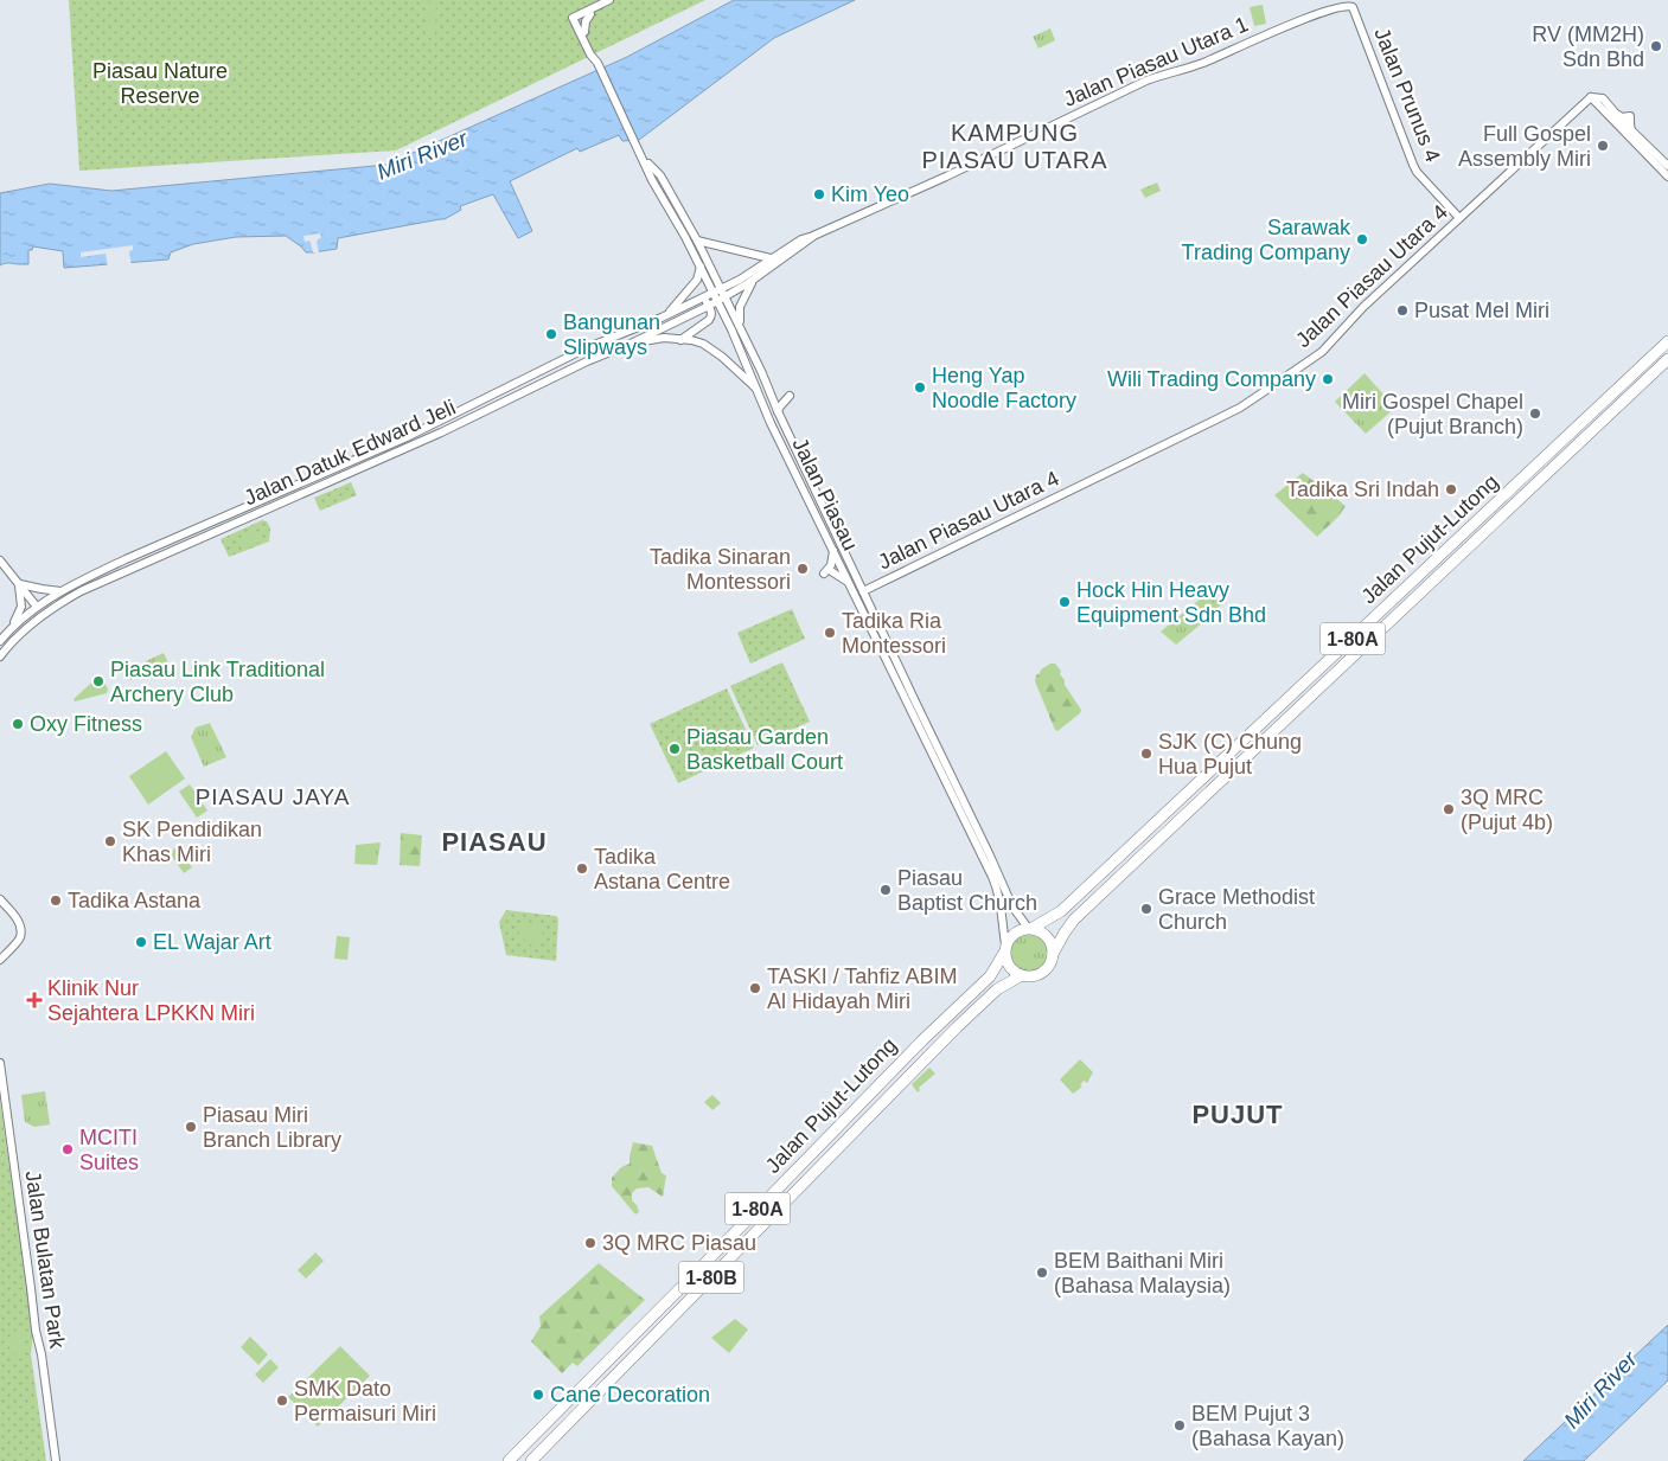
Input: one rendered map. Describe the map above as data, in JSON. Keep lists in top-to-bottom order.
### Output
{
  "streets": {
    "highway": ["Jalan Pujut-Lutong", "1-80A", "1-80B"],
    "street": [
      "Jalan Piasau Utara 1",
      "Jalan Prunus 4",
      "Jalan Piasau Utara 4",
      "Jalan Datuk Edward Jeli",
      "Jalan Piasau",
      "Jalan Bulatan Park"
    ]
  },
  "crossings": [
    ["Jalan Piasau Utara 1", "Jalan Prunus 4"],
    ["Jalan Piasau Utara 1", "Jalan Datuk Edward Jeli"],
    ["Jalan Prunus 4", "Jalan Piasau Utara 4"],
    ["Jalan Piasau Utara 4", "Jalan Piasau"],
    ["Jalan Datuk Edward Jeli", "Jalan Piasau"],
    ["Jalan Piasau", "Jalan Pujut-Lutong"]
  ],
  "districts": [
    "KAMPUNG PIASAU UTARA",
    "PIASAU JAYA",
    "PIASAU",
    "PUJUT"
  ],
  "water": ["Miri River"],
  "parks": ["Piasau Nature Reserve"],
  "places": {
    "other": [
      "RV (MM2H) Sdn Bhd",
      "Full Gospel Assembly Miri",
      "Kim Yeo",
      "Sarawak Trading Company",
      "Pusat Mel Miri",
      "Bangunan Slipways",
      "Wili Trading Company",
      "Heng Yap Noodle Factory",
      "Miri Gospel Chapel (Pujut Branch)",
      "Tadika Sri Indah",
      "Tadika Sinaran Montessori",
      "Hock Hin Heavy Equipment Sdn Bhd",
      "Tadika Ria Montessori",
      "Piasau Link Traditional Archery Club",
      "Oxy Fitness",
      "Piasau Garden Basketball Court",
      "SJK (C) Chung Hua Pujut",
      "3Q MRC (Pujut 4b)",
      "SK Pendidikan Khas Miri",
      "Tadika Astana Centre",
      "Piasau Baptist Church",
      "Tadika Astana",
      "Grace Methodist Church",
      "EL Wajar Art",
      "TASKI / Tahfiz ABIM Al Hidayah Miri",
      "Piasau Miri Branch Library",
      "MCITI Suites",
      "3Q MRC Piasau",
      "BEM Baithani Miri (Bahasa Malaysia)",
      "Cane Decoration",
      "SMK Dato Permaisuri Miri",
      "BEM Pujut 3 (Bahasa Kayan)"
    ],
    "health": ["Klinik Nur Sejahtera LPKKN Miri"]
  }
}
